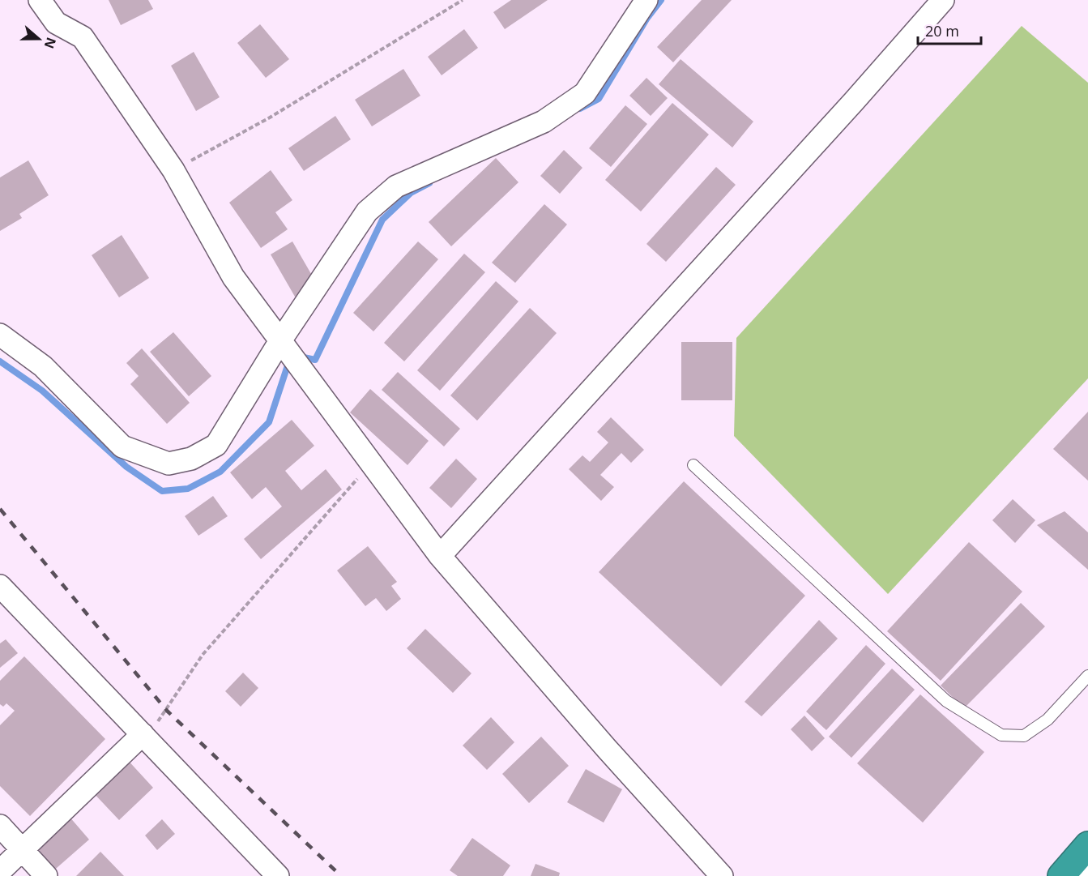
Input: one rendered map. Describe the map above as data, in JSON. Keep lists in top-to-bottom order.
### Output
{
  "scale_bar": "20 m",
  "north": "right"
}
